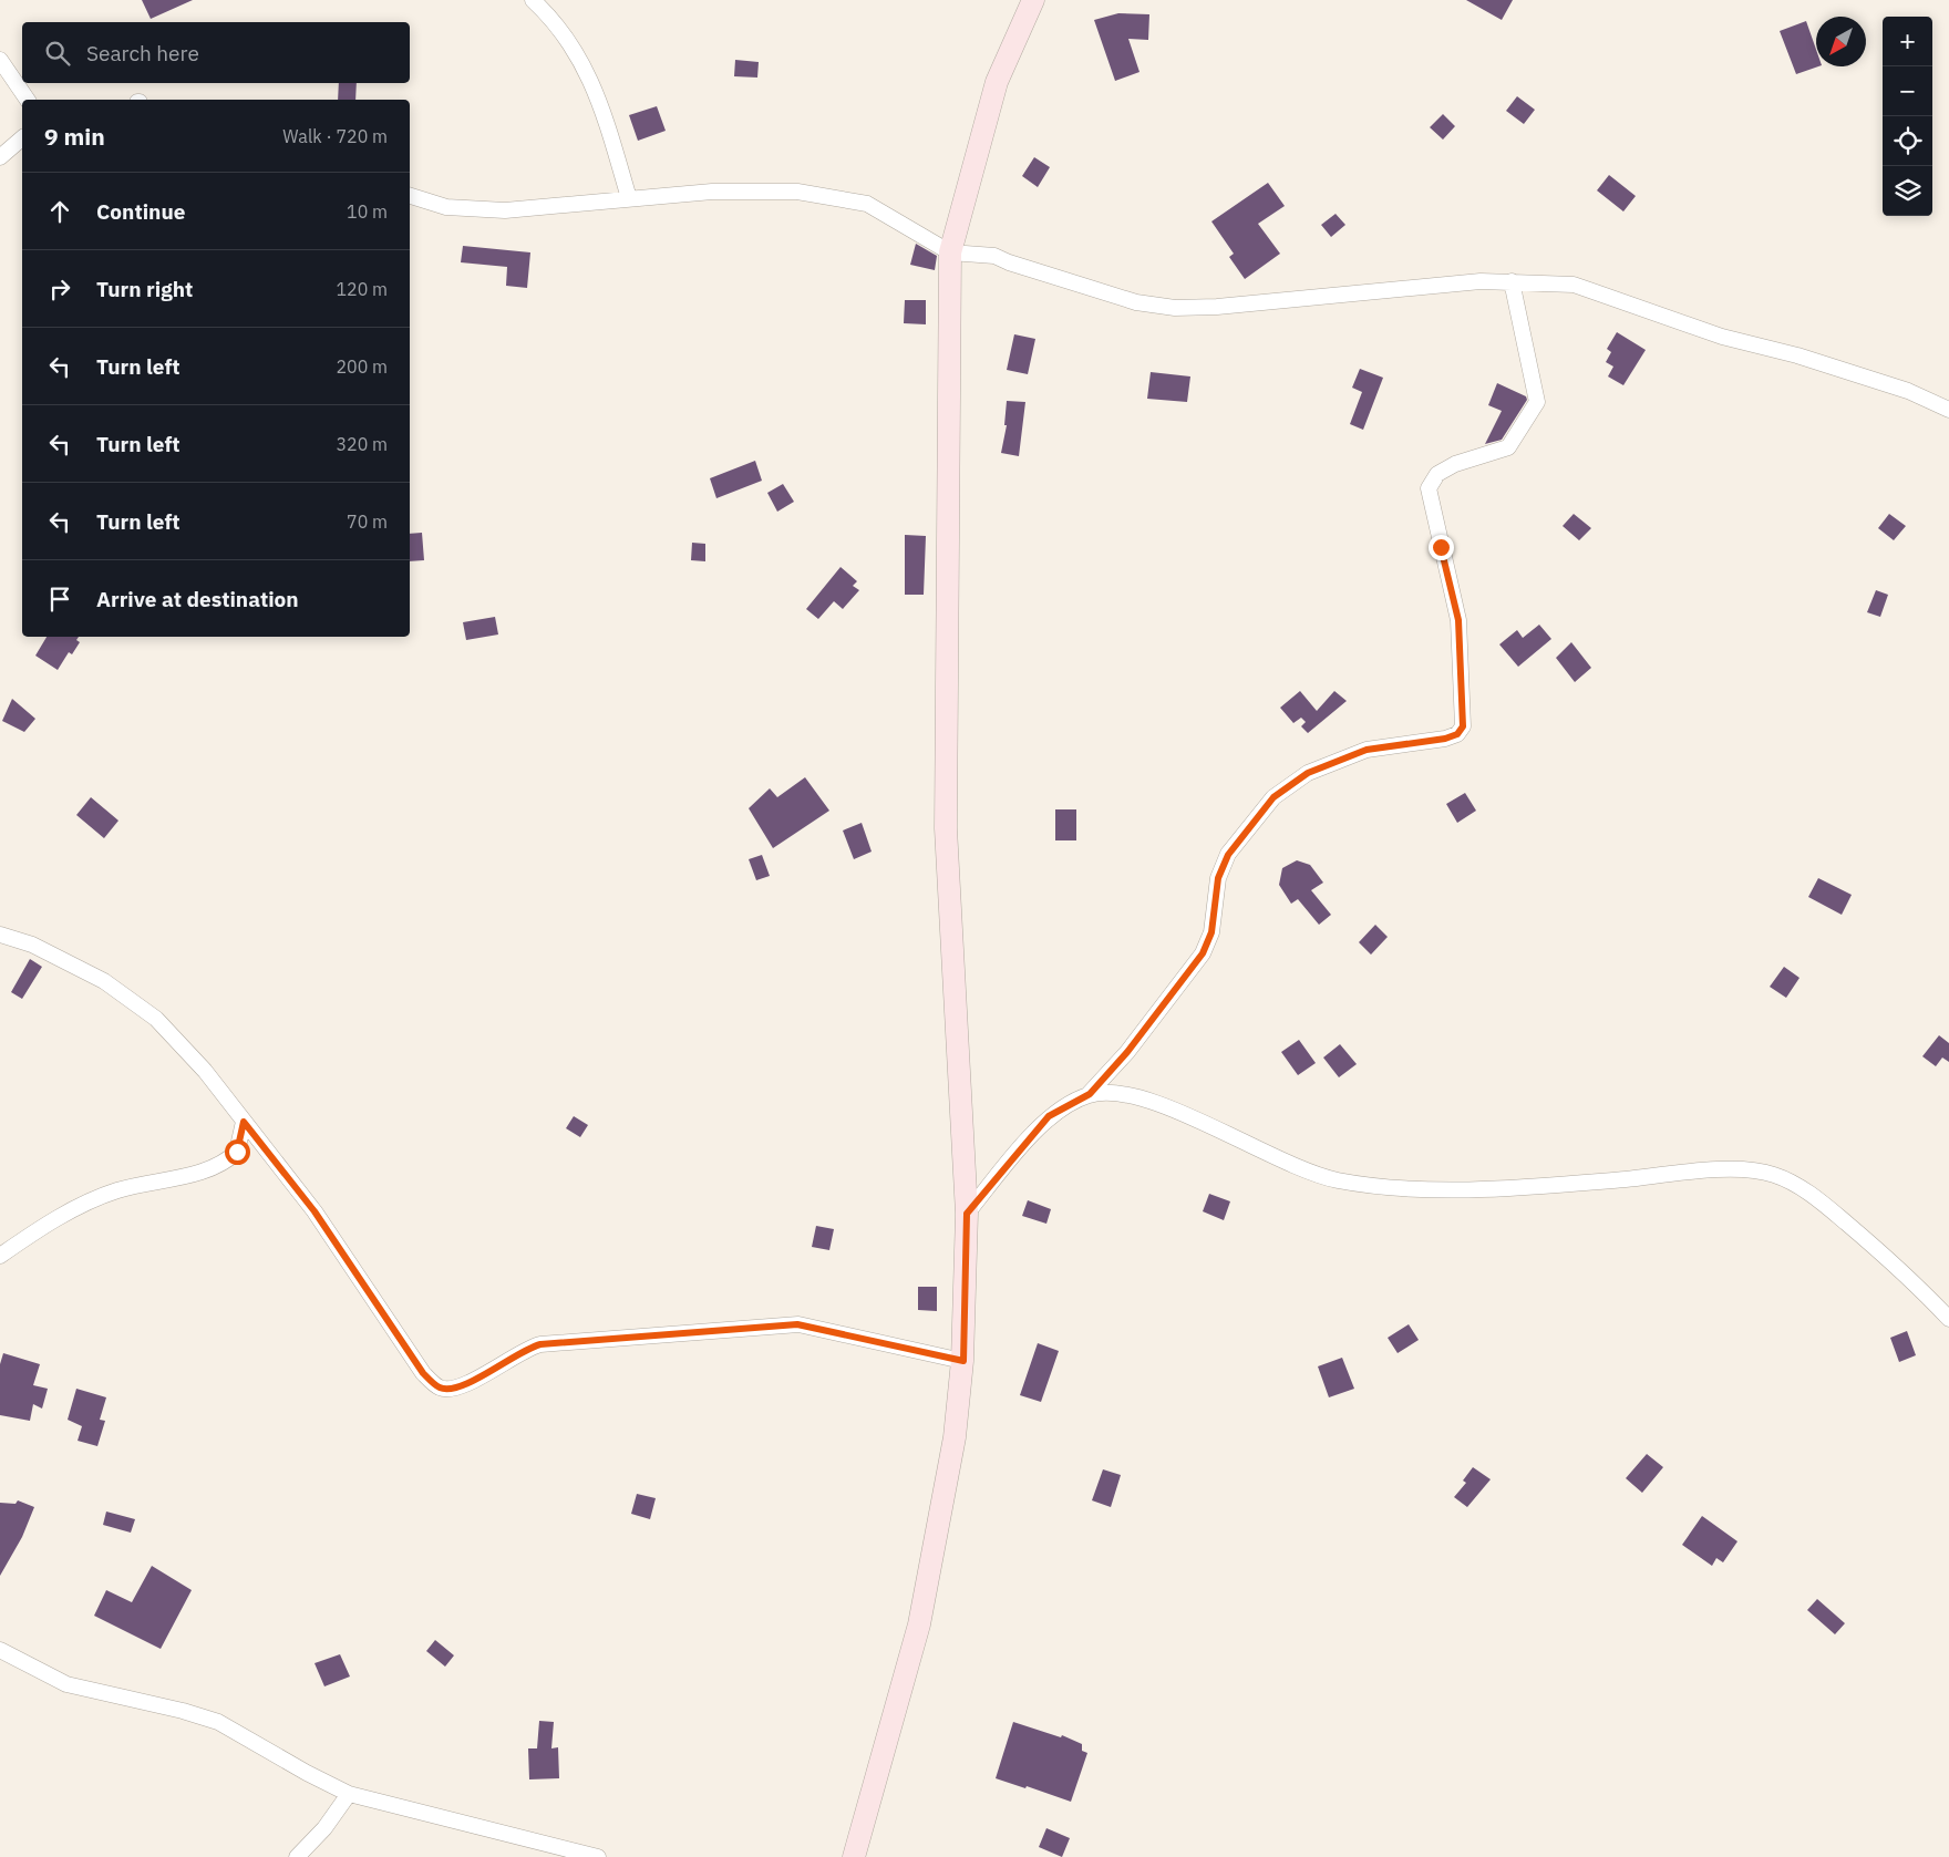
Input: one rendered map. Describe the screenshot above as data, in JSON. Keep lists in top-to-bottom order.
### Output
{
  "north": "bottom left",
  "page": {
    "map_buttons": ["+", "−"],
    "search": "Search here",
    "heading": ["9 min", "Walk · 720 m"],
    "list": [
      ["Continue", "10 m"],
      ["Turn right", "120 m"],
      ["Turn left", "200 m"],
      ["Turn left", "320 m"],
      ["Turn left", "70 m"],
      "Arrive at destination"
    ]
  }
}
